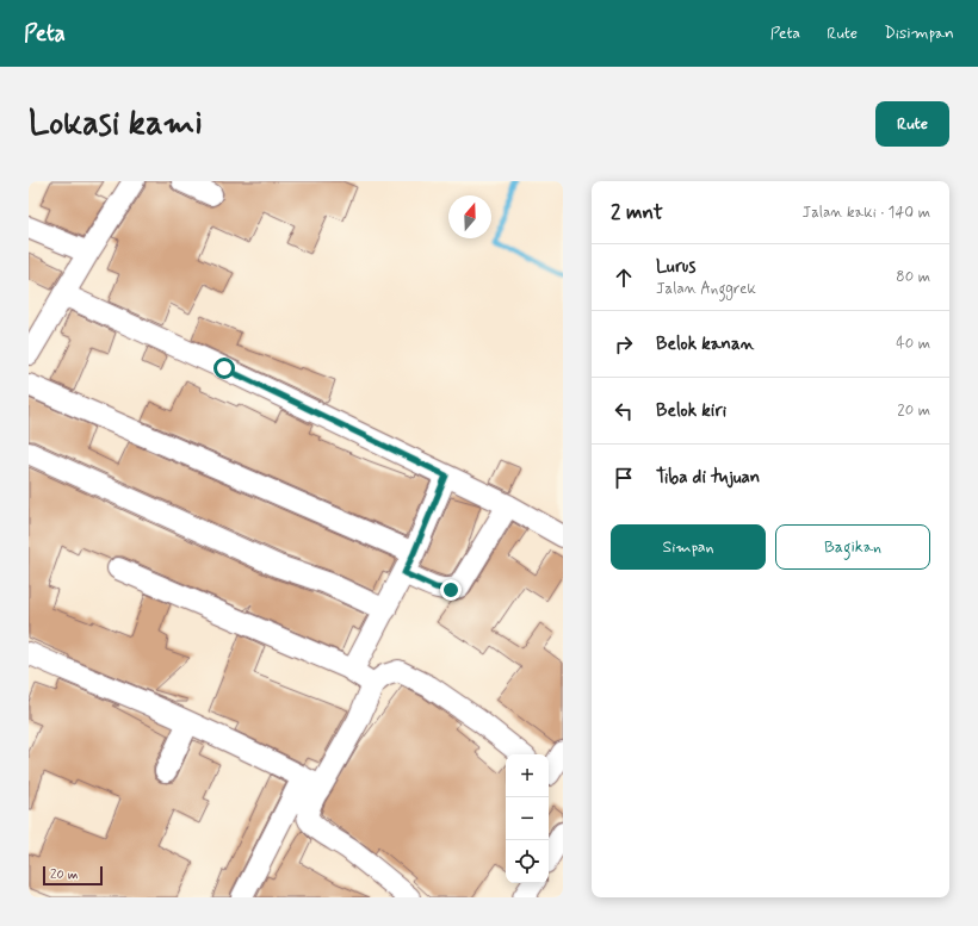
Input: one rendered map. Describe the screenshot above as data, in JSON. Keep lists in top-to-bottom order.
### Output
{
  "scale_bar": "20 m",
  "north": "top",
  "page": {
    "header": "Peta",
    "nav": ["Peta", "Rute", "Disimpan"],
    "buttons": [
      "Rute",
      ["Simpan", "Bagikan"]
    ],
    "title": "Lokasi kami",
    "heading": ["2 mnt", "Jalan kaki · 140 m"],
    "list": [
      ["Lurus", "Jalan Anggrek", "80 m"],
      ["Belok kanan", "40 m"],
      ["Belok kiri", "20 m"],
      "Tiba di tujuan"
    ],
    "map_buttons": ["+", "−"],
    "scale": "20 m"
  }
}
